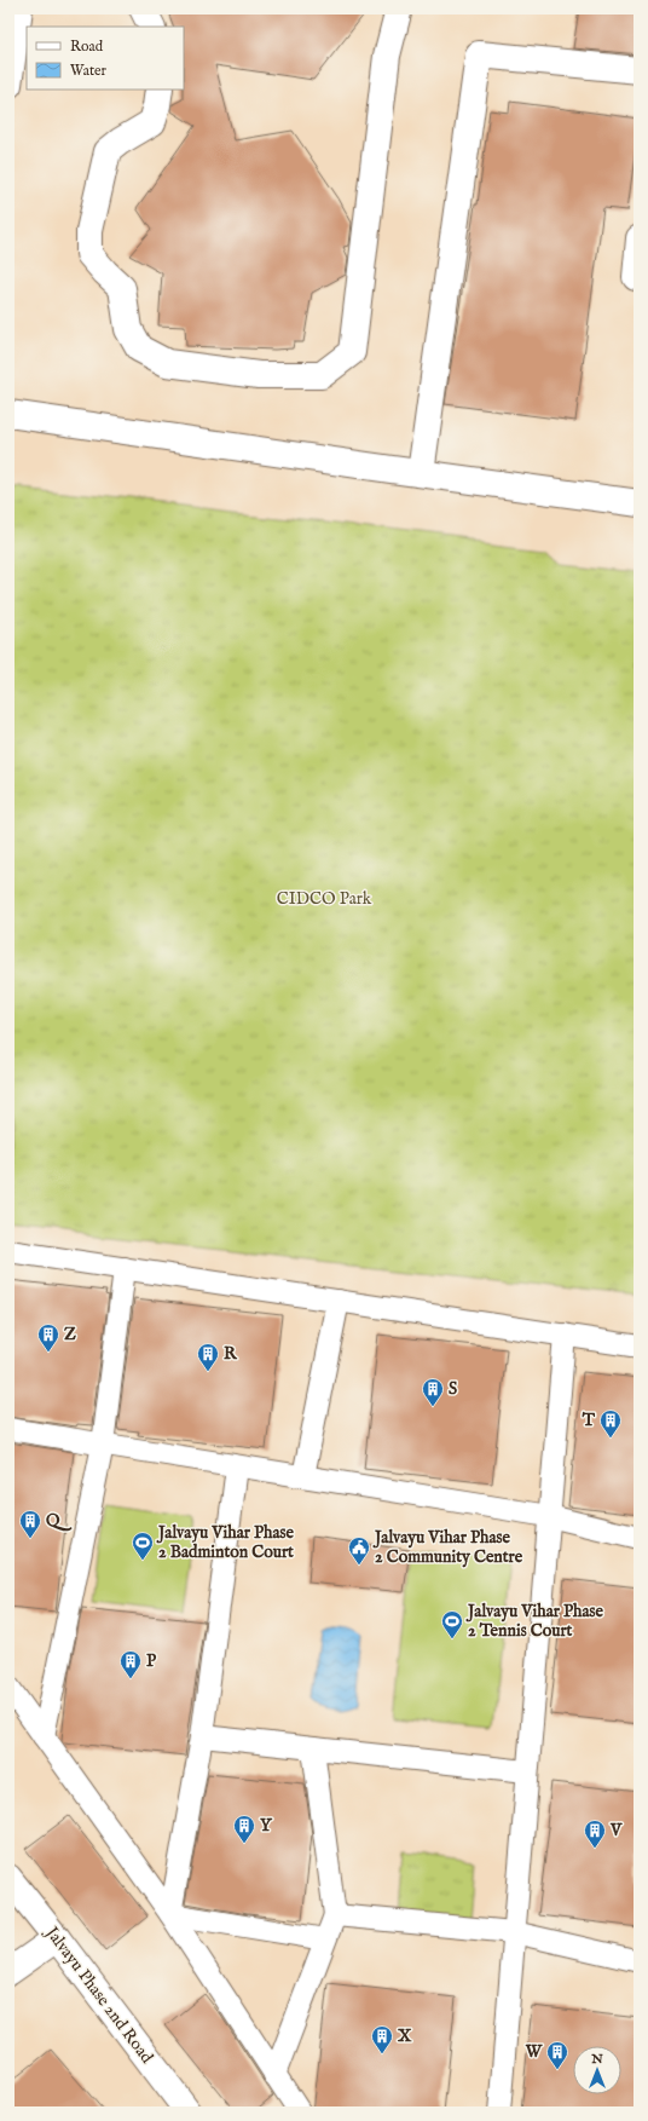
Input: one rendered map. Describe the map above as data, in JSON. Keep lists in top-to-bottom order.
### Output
{
  "streets": {
    "street": ["Jalvayu Phase 2nd Road"]
  },
  "parks": ["CIDCO Park"],
  "places": {
    "building": [
      "Z",
      "R",
      "S",
      "T",
      "Q",
      "P",
      "Y",
      "V",
      "X",
      "W"
    ],
    "sports": ["Jalvayu Vihar Phase 2 Badminton Court", "Jalvayu Vihar Phase 2 Tennis Court"],
    "public building": ["Jalvayu Vihar Phase 2 Community Centre"]
  },
  "legend": ["Road", "Water"],
  "north": "top"
}
